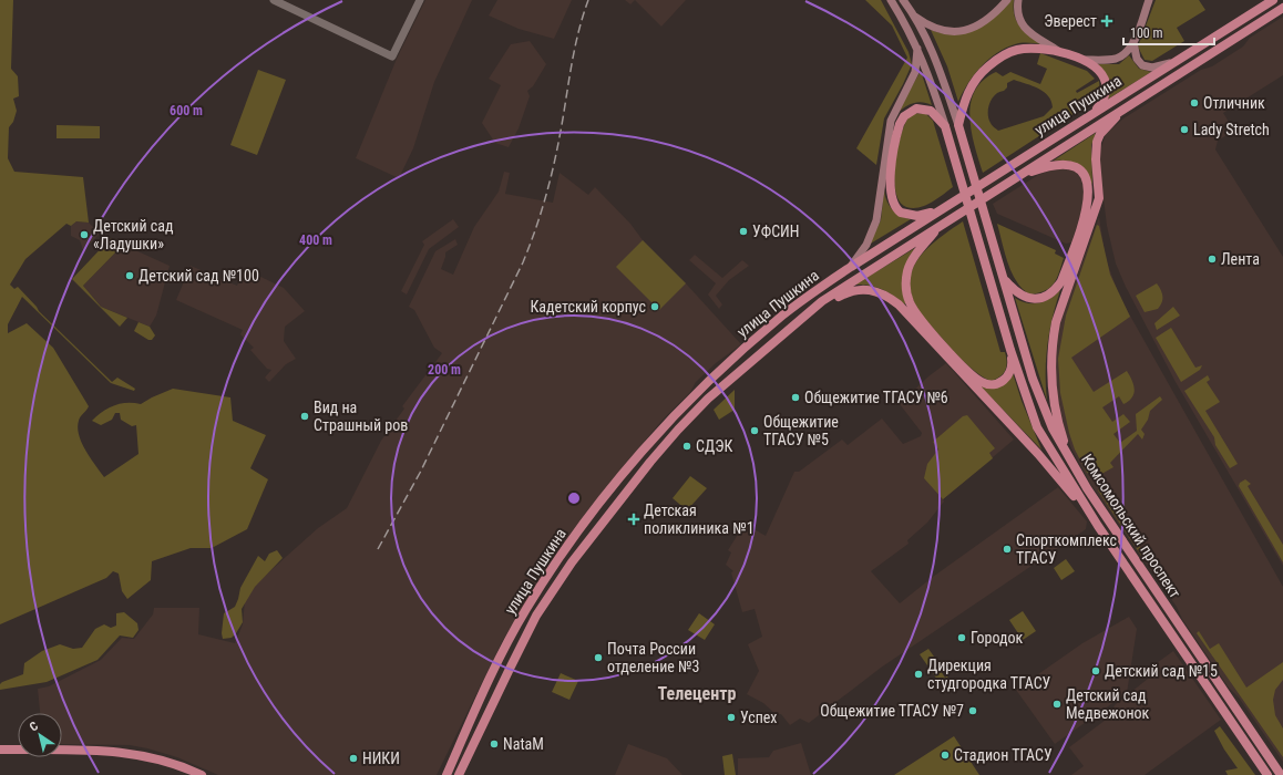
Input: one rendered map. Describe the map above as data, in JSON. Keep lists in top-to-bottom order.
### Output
{
  "streets": {
    "main road": ["улица Пушкина", "Комсомольский проспект"]
  },
  "districts": ["Телецентр"],
  "places": {
    "health": ["Эверест", "Детская поликлиника №1"],
    "other": [
      "Отличник",
      "Lady Stretch",
      "УФСИН",
      "Детский сад «Ладушки»",
      "Лента",
      "Детский сад №100",
      "Кадетский корпус",
      "Общежитие ТГАСУ №6",
      "Вид на Страшный ров",
      "Общежитие ТГАСУ №5",
      "СДЭК",
      "Спорткомплекс ТГАСУ",
      "Городок",
      "Почта России отделение №3",
      "Детский сад №15",
      "Дирекция студгородка ТГАСУ",
      "Детский сад Медвежонок",
      "Общежитие ТГАСУ №7",
      "Успех",
      "NataM",
      "Стадион ТГАСУ",
      "НИКИ"
    ]
  },
  "scale_bar": "100 m",
  "north": "top left",
  "rings": ["600 m", "400 m", "200 m"]
}
